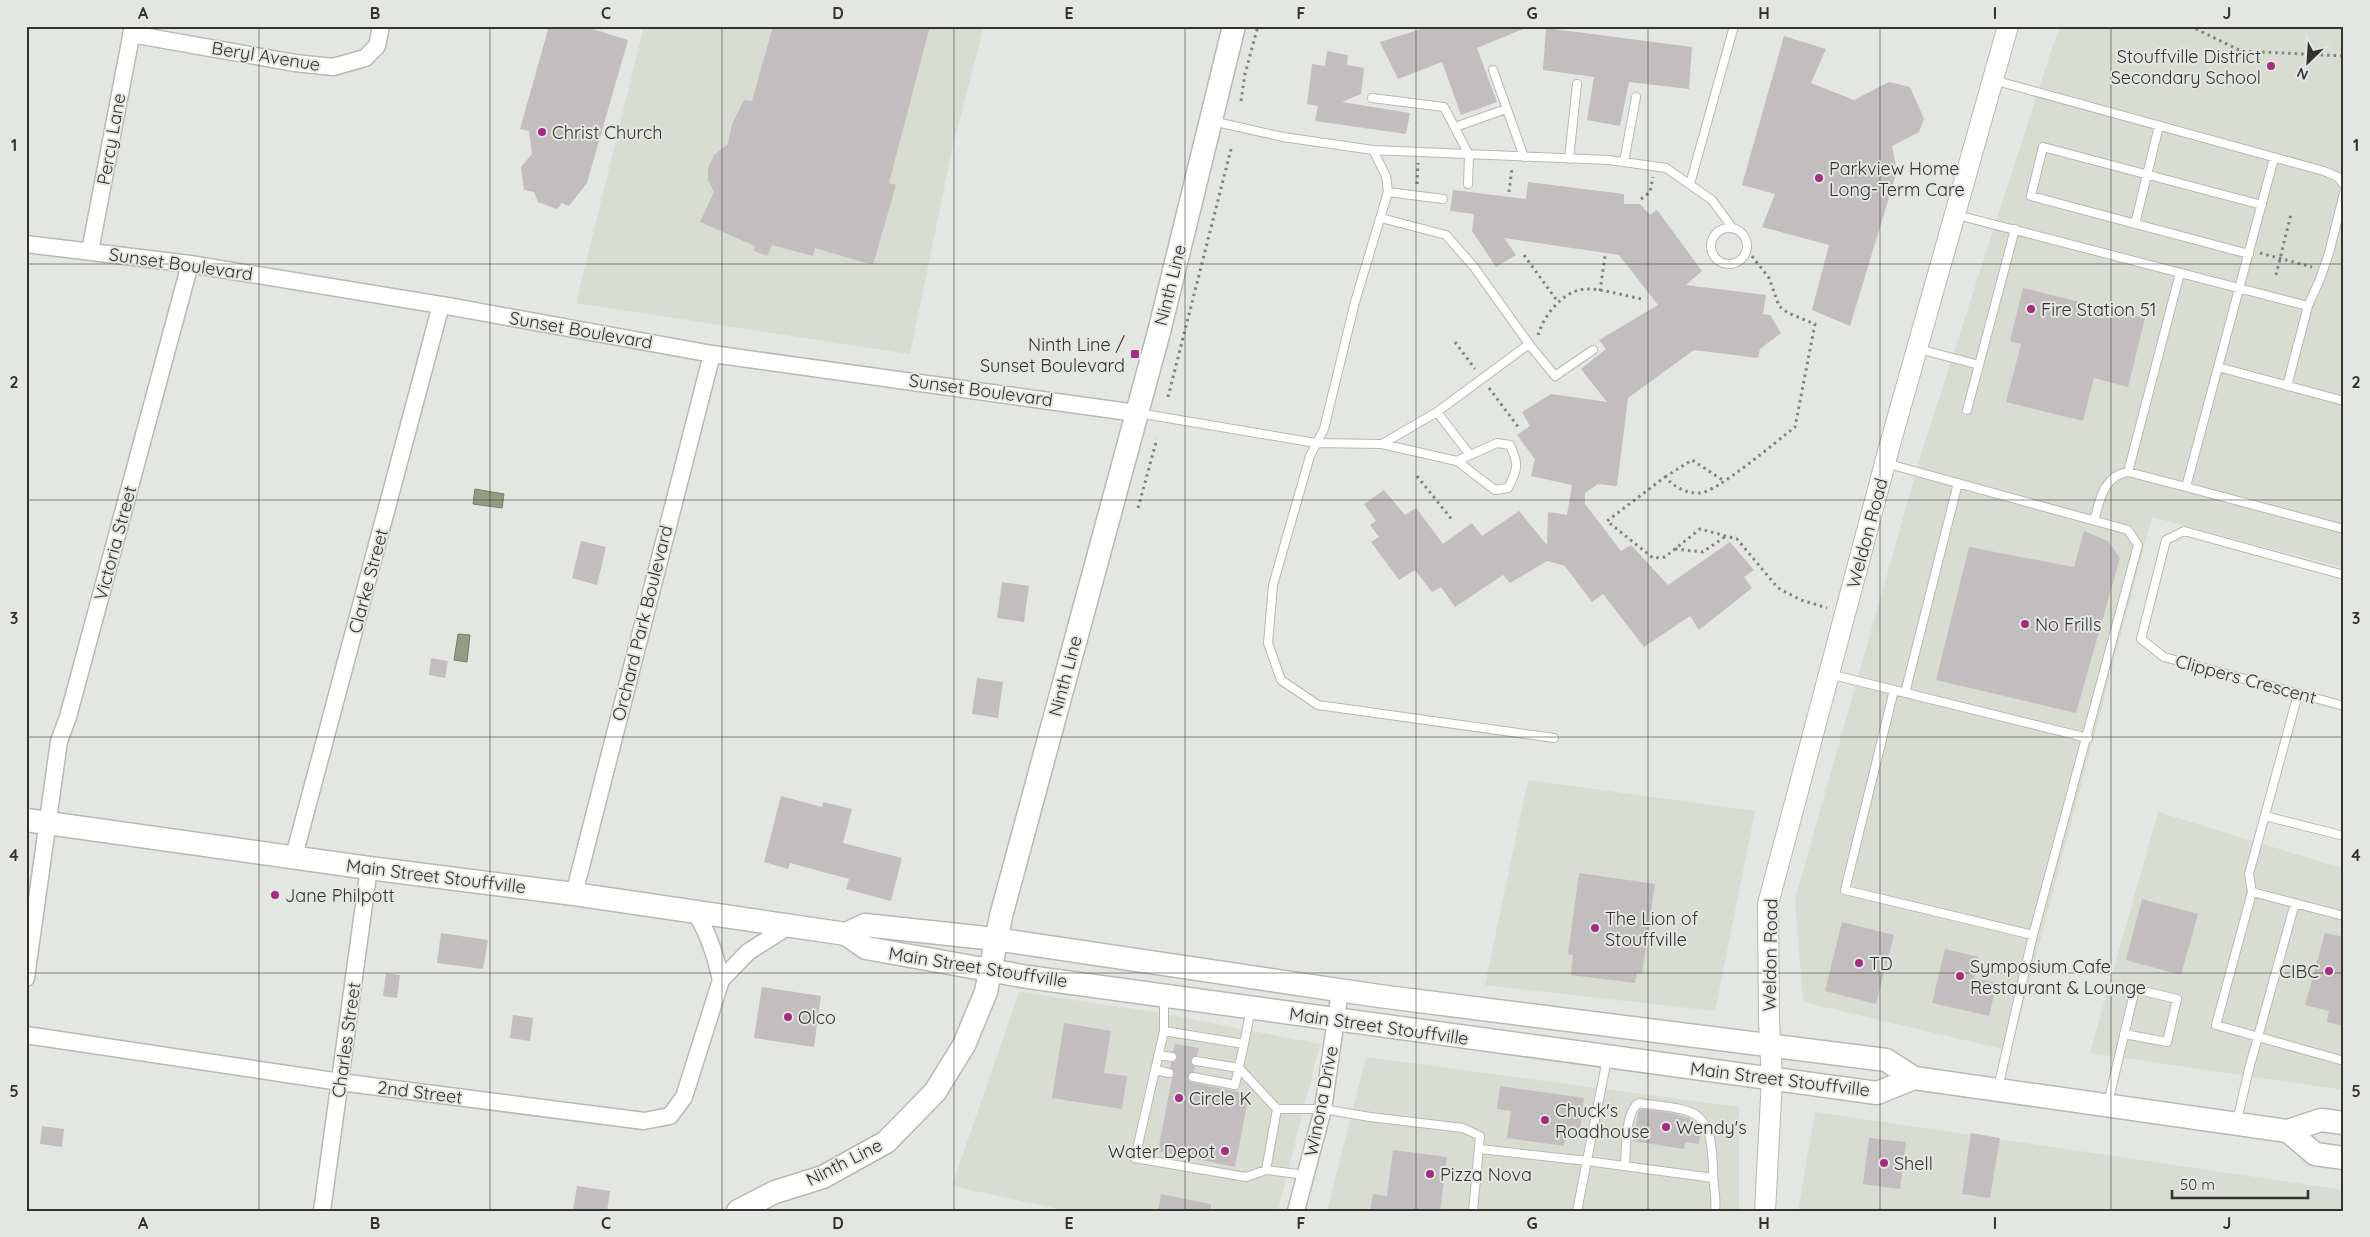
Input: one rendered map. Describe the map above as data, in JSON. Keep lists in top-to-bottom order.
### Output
{
  "streets": {
    "main road": ["Ninth Line", "Main Street Stouffville"],
    "street": [
      "Beryl Avenue",
      "Percy Lane",
      "Sunset Boulevard",
      "Weldon Road",
      "Victoria Street",
      "Clarke Street",
      "Orchard Park Boulevard",
      "Charles Street",
      "2nd Street",
      "Winona Drive"
    ],
    "lane": ["Clippers Crescent"]
  },
  "crossings": [
    ["Beryl Avenue", "Percy Lane"],
    ["Percy Lane", "Sunset Boulevard"],
    ["Sunset Boulevard", "Ninth Line"],
    ["Sunset Boulevard", "Victoria Street"],
    ["Sunset Boulevard", "Clarke Street"],
    ["Sunset Boulevard", "Orchard Park Boulevard"],
    ["Ninth Line", "Main Street Stouffville"],
    ["Weldon Road", "Main Street Stouffville"],
    ["Victoria Street", "Main Street Stouffville"],
    ["Clarke Street", "Main Street Stouffville"],
    ["Orchard Park Boulevard", "Main Street Stouffville"],
    ["Main Street Stouffville", "Charles Street"],
    ["Main Street Stouffville", "2nd Street"],
    ["Main Street Stouffville", "Winona Drive"],
    ["Charles Street", "2nd Street"]
  ],
  "places": {
    "other": [
      "Stouffville District Secondary School",
      "Christ Church",
      "Parkview Home Long-Term Care",
      "Fire Station 51",
      "No Frills",
      "Jane Philpott",
      "The Lion of Stouffville",
      "TD",
      "CIBC",
      "Symposium Cafe Restaurant & Lounge",
      "Olco",
      "Circle K",
      "Chuck's Roadhouse",
      "Wendy's",
      "Water Depot",
      "Shell",
      "Pizza Nova"
    ],
    "transit": ["Ninth Line / Sunset Boulevard"]
  },
  "scale_bar": "50 m",
  "north": "bottom left",
  "grid": {
    "columns": [
      "A",
      "B",
      "C",
      "D",
      "E",
      "F",
      "G",
      "H",
      "I",
      "J"
    ],
    "rows": [
      "1",
      "2",
      "3",
      "4",
      "5"
    ]
  }
}
